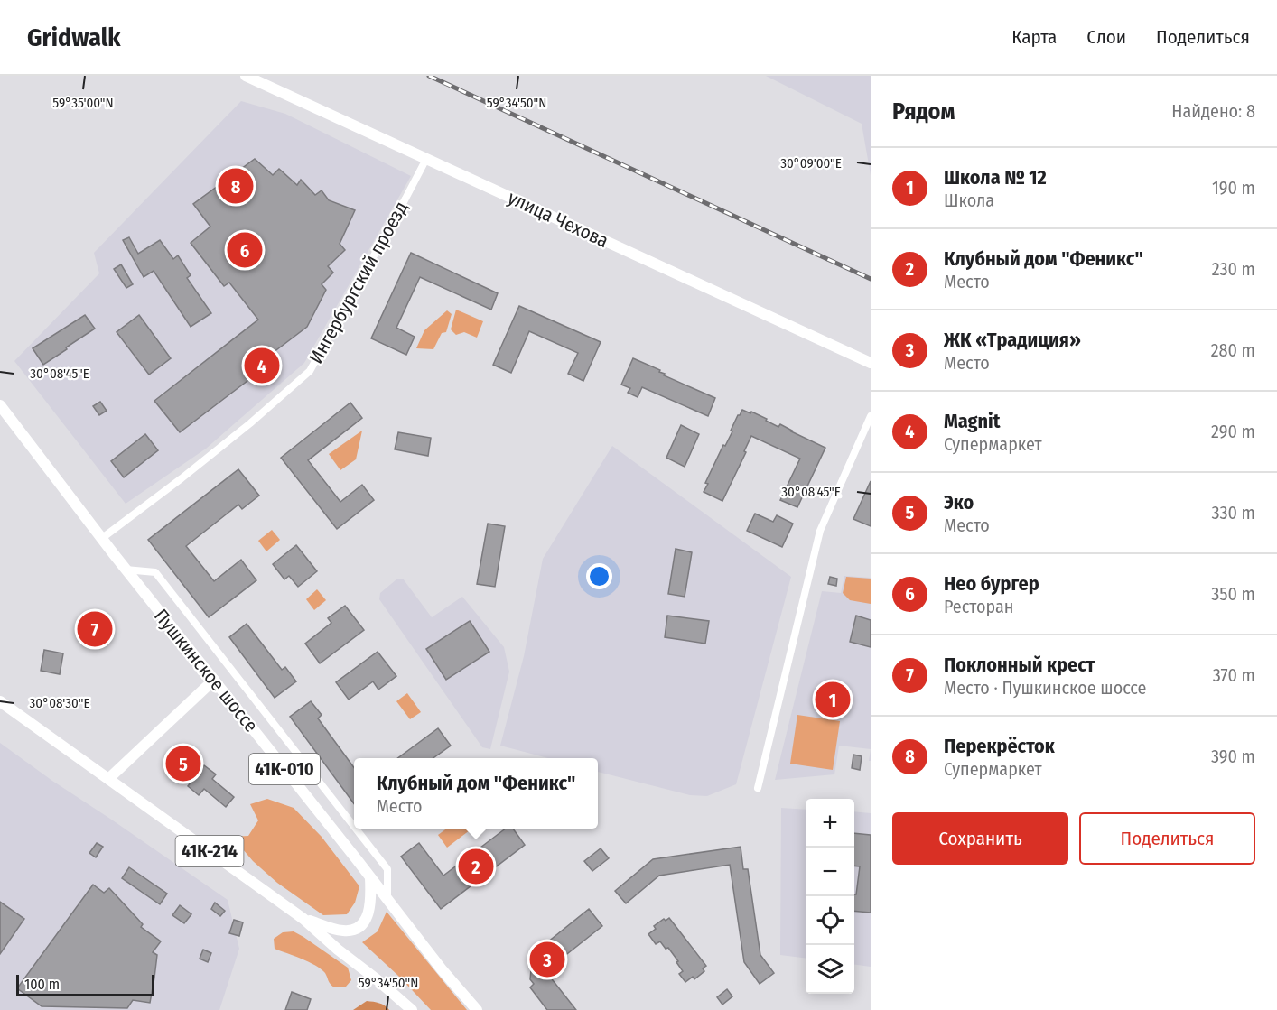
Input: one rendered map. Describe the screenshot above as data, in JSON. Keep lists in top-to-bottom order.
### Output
{
  "streets": {
    "main road": [
      "улица Чехова",
      "Пушкинское шоссе",
      "41К-010",
      "41К-214"
    ],
    "street": ["Ингербургский проезд"]
  },
  "crossings": [
    ["улица Чехова", "Ингербургский проезд"],
    ["Ингербургский проезд", "Пушкинское шоссе"]
  ],
  "scale_bar": "100 m",
  "page": {
    "header": "Gridwalk",
    "nav": ["Карта", "Слои", "Поделиться"],
    "heading": ["Рядом", "Найдено: 8"],
    "list": [
      {
        "mark": "1",
        "name": "Школа № 12",
        "note": "Школа",
        "value": "190 m"
      },
      {
        "mark": "2",
        "name": "Клубный дом \"Феникс\"",
        "note": "Место",
        "value": "230 m"
      },
      {
        "mark": "3",
        "name": "ЖК «Традиция»",
        "note": "Место",
        "value": "280 m"
      },
      {
        "mark": "4",
        "name": "Magnit",
        "note": "Супермаркет",
        "value": "290 m"
      },
      {
        "mark": "5",
        "name": "Эко",
        "note": "Место",
        "value": "330 m"
      },
      {
        "mark": "6",
        "name": "Нео бургер",
        "note": "Ресторан",
        "value": "350 m"
      },
      {
        "mark": "7",
        "name": "Поклонный крест",
        "note": "Место · Пушкинское шоссе",
        "value": "370 m"
      },
      {
        "mark": "8",
        "name": "Перекрёсток",
        "note": "Супермаркет",
        "value": "390 m"
      }
    ],
    "pins": [
      "8",
      "6",
      "4",
      "7",
      "1",
      "5",
      "2",
      "3"
    ],
    "popup": ["Клубный дом \"Феникс\"", "Место"],
    "buttons": ["Сохранить", "Поделиться"],
    "map_buttons": ["+", "−"],
    "scale": "100 m"
  },
  "coordinates": [
    "59°35'00\"N",
    "59°34'50\"N",
    "30°09'00\"E",
    "30°08'45\"E",
    "30°08'30\"E"
  ]
}
